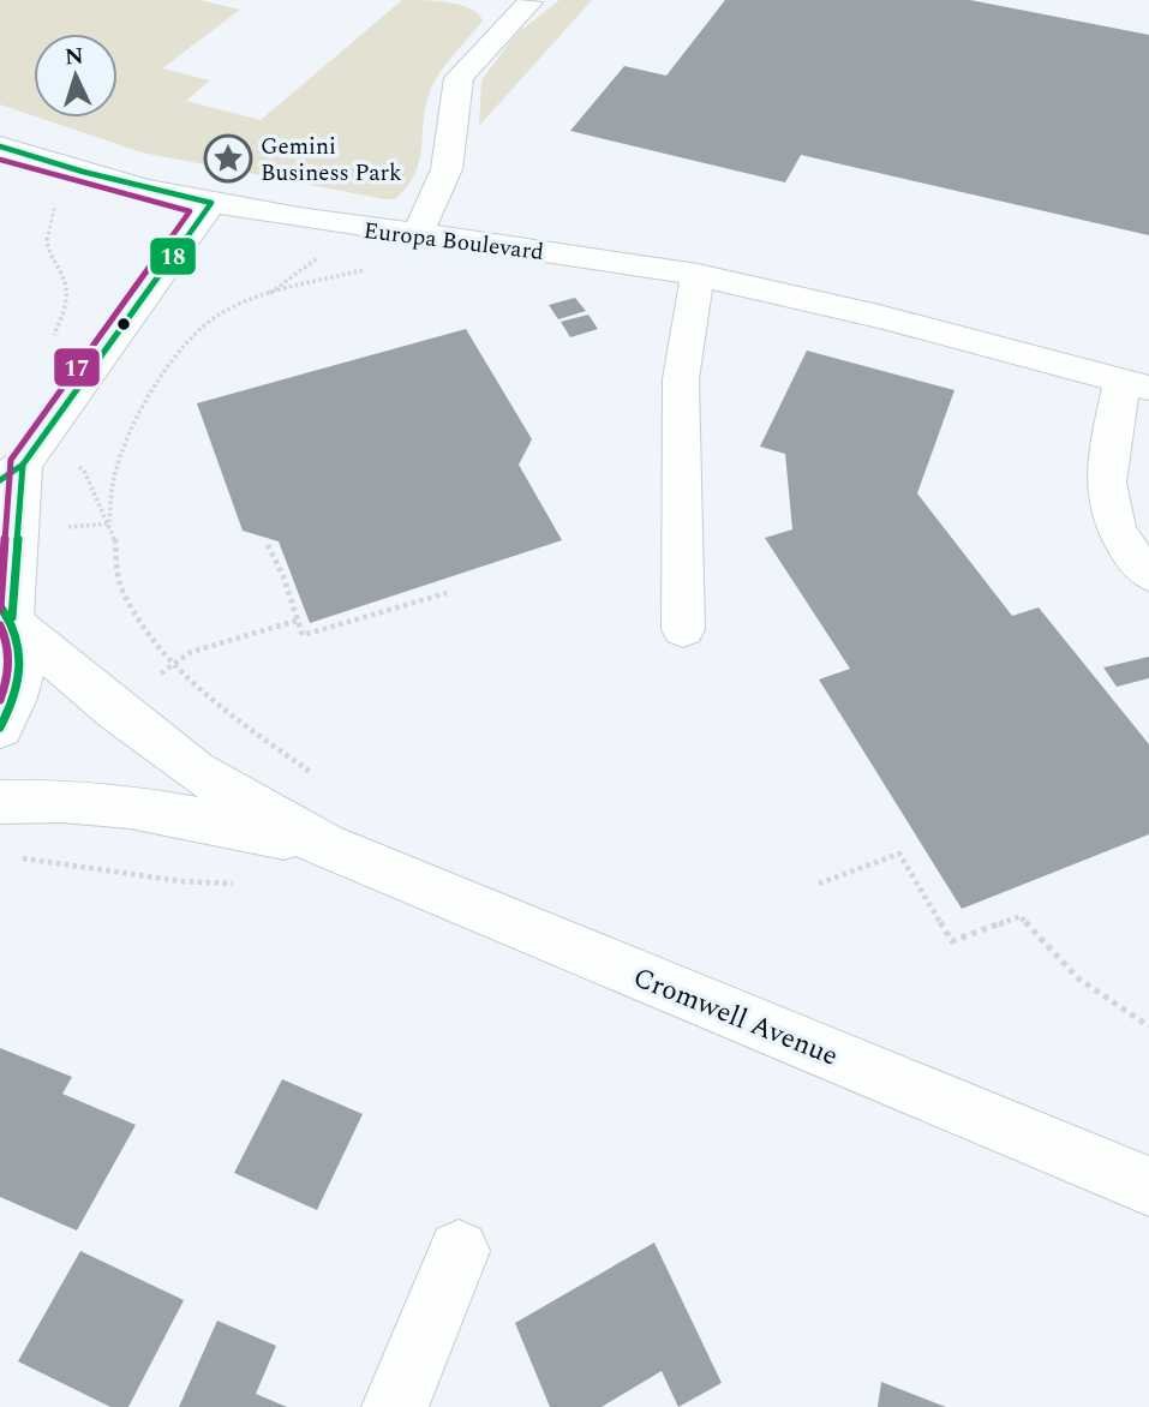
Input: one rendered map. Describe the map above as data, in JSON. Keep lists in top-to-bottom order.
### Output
{
  "streets": {
    "street": ["Europa Boulevard", "Cromwell Avenue"]
  },
  "places": {
    "place": ["Gemini Business Park"]
  },
  "lines": ["transit line 18", "transit line 17"],
  "north": "top"
}
